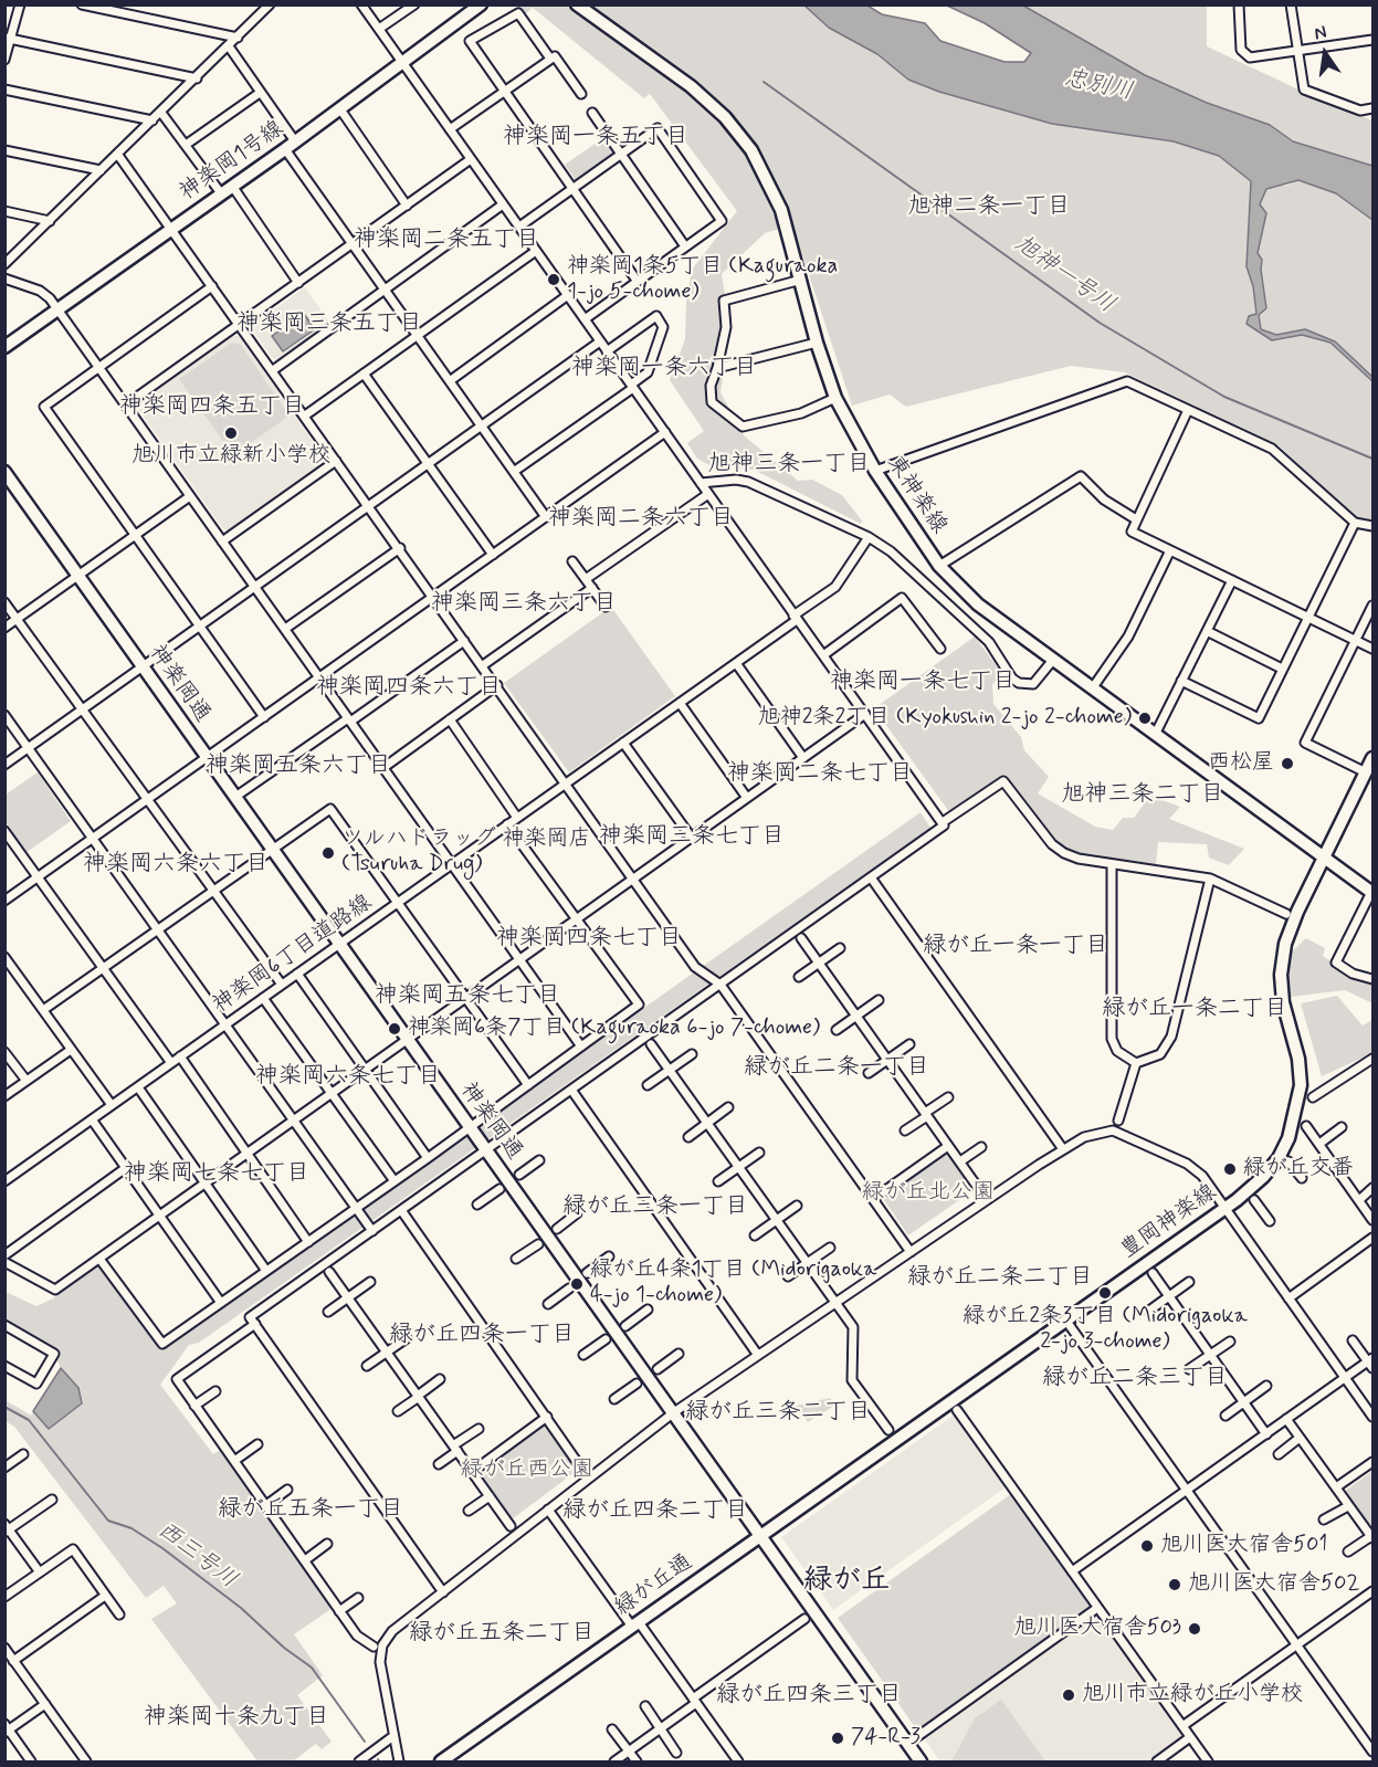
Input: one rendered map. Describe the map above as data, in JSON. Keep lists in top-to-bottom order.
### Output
{
  "streets": {
    "street": [
      "神楽岡1号線",
      "東神楽線",
      "神楽岡通",
      "神楽岡6丁目道路線",
      "豊岡神楽線",
      "緑が丘通"
    ]
  },
  "crossings": [
    ["東神楽線", "豊岡神楽線"],
    ["神楽岡通", "神楽岡6丁目道路線"],
    ["神楽岡通", "豊岡神楽線"],
    ["神楽岡通", "緑が丘通"],
    ["豊岡神楽線", "緑が丘通"]
  ],
  "districts": [
    "神楽岡一条五丁目",
    "旭神二条一丁目",
    "神楽岡二条五丁目",
    "神楽岡三条五丁目",
    "神楽岡一条六丁目",
    "神楽岡四条五丁目",
    "旭神三条一丁目",
    "神楽岡二条六丁目",
    "神楽岡三条六丁目",
    "神楽岡一条七丁目",
    "神楽岡四条六丁目",
    "神楽岡五条六丁目",
    "神楽岡二条七丁目",
    "旭神三条二丁目",
    "神楽岡三条七丁目",
    "神楽岡六条六丁目",
    "神楽岡四条七丁目",
    "緑が丘一条一丁目",
    "神楽岡五条七丁目",
    "緑が丘一条二丁目",
    "緑が丘二条一丁目",
    "神楽岡六条七丁目",
    "神楽岡七条七丁目",
    "緑が丘三条一丁目",
    "緑が丘二条二丁目",
    "緑が丘四条一丁目",
    "緑が丘二条三丁目",
    "緑が丘三条二丁目",
    "緑が丘五条一丁目",
    "緑が丘四条二丁目",
    "緑が丘",
    "緑が丘五条二丁目",
    "緑が丘四条三丁目",
    "神楽岡十条九丁目"
  ],
  "water": ["忠別川", "旭神一号川", "西三号川"],
  "parks": ["緑が丘北公園", "緑が丘西公園"],
  "places": [
    "神楽岡1条5丁目 (Kaguraoka 1-jo 5-chome)",
    "旭川市立緑新小学校",
    "旭神2条2丁目 (Kyokushin 2-jo 2-chome)",
    "西松屋",
    "ツルハドラッグ 神楽岡店 (Tsuruha Drug)",
    "神楽岡6条7丁目 (Kaguraoka 6-jo 7-chome)",
    "緑が丘交番",
    "緑が丘4条1丁目 (Midorigaoka 4-jo 1-chome)",
    "緑が丘2条3丁目 (Midorigaoka 2-jo 3-chome)",
    "旭川医大宿舎501",
    "旭川医大宿舎502",
    "旭川医大宿舎503",
    "旭川市立緑が丘小学校",
    "74-R-3"
  ],
  "north": "top"
}
